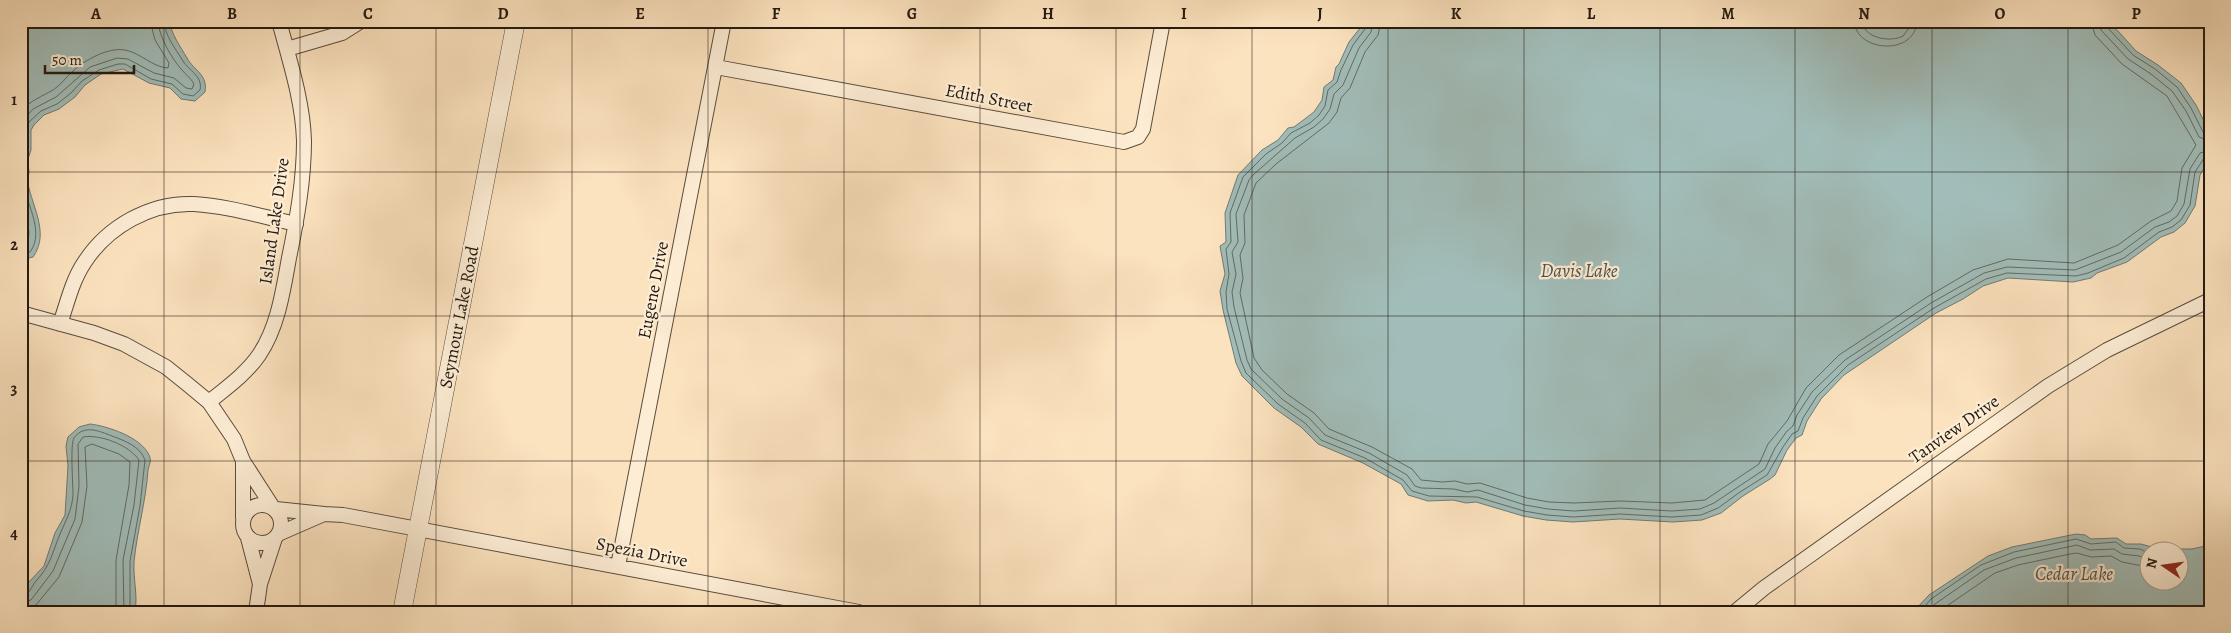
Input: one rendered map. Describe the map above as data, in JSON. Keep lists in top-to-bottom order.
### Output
{
  "streets": {
    "street": [
      "Edith Street",
      "Island Lake Drive",
      "Eugene Drive",
      "Seymour Lake Road",
      "Tanview Drive",
      "Spezia Drive"
    ]
  },
  "crossings": [
    ["Edith Street", "Eugene Drive"],
    ["Eugene Drive", "Spezia Drive"],
    ["Seymour Lake Road", "Spezia Drive"]
  ],
  "water": ["Davis Lake", "Cedar Lake"],
  "scale_bar": "50 m",
  "north": "left",
  "grid": {
    "columns": [
      "A",
      "B",
      "C",
      "D",
      "E",
      "F",
      "G",
      "H",
      "I",
      "J",
      "K",
      "L",
      "M",
      "N",
      "O",
      "P"
    ],
    "rows": [
      "1",
      "2",
      "3",
      "4"
    ]
  }
}
